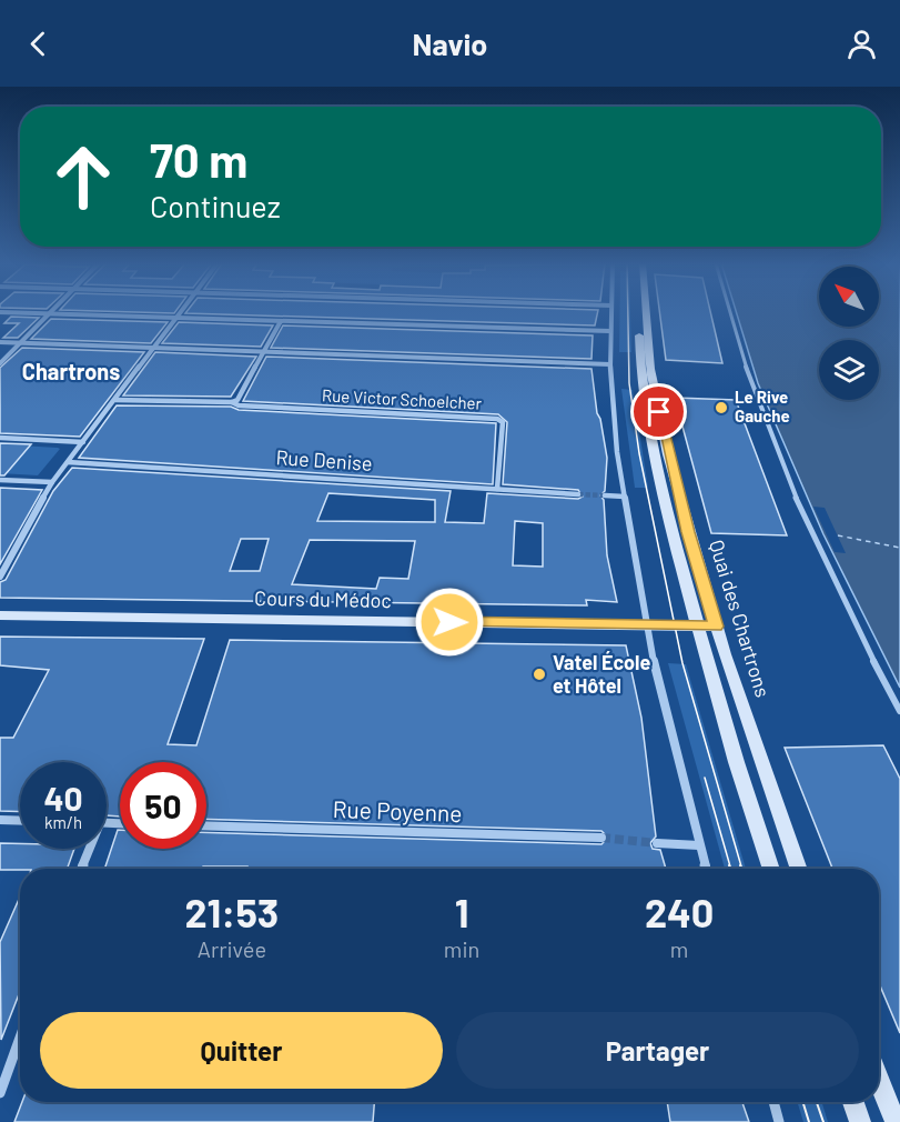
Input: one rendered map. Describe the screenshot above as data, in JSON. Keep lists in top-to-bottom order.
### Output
{
  "streets": {
    "main road": ["Cours du Médoc", "Quai des Chartrons"],
    "street": ["Rue Victor Schoelcher", "Rue Denise", "Rue Poyenne"]
  },
  "crossings": [
    ["Rue Victor Schoelcher", "Rue Denise"],
    ["Cours du Médoc", "Quai des Chartrons"]
  ],
  "districts": ["Chartrons"],
  "places": ["Le Rive Gauche", "Vatel École et Hôtel"],
  "north": "top left",
  "page": {
    "header": "Navio",
    "turn": ["70 m", "Continuez"],
    "speed": "40 km/h",
    "limit": "50",
    "eta": [
      "21:53",
      "Arrivée",
      "1",
      "min",
      "240",
      "m"
    ],
    "buttons": ["Quitter", "Partager"]
  }
}
